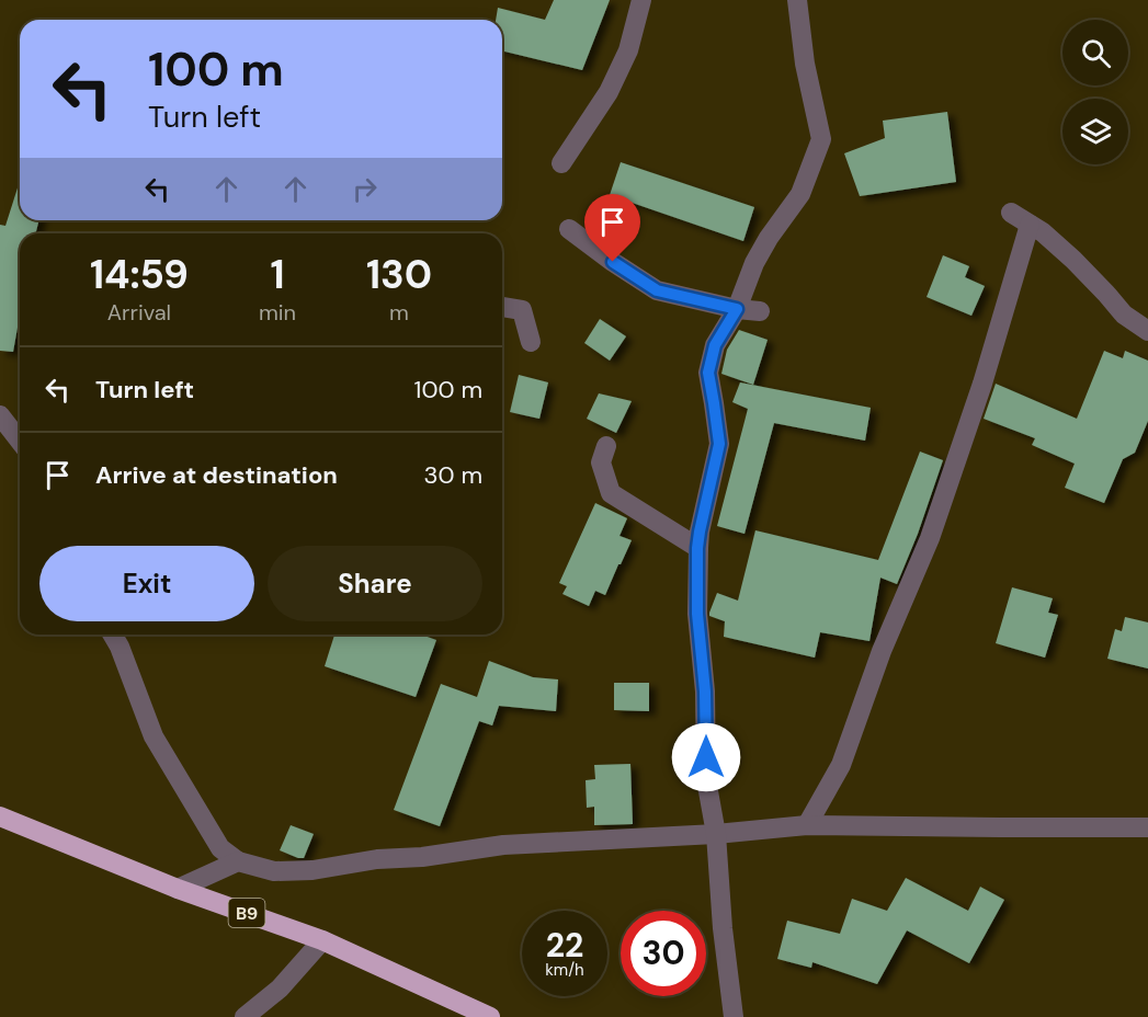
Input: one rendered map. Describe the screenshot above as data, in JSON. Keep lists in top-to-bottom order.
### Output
{
  "streets": {
    "highway": ["B9"]
  },
  "page": {
    "turn": ["100 m", "Turn left"],
    "eta": [
      "14:59",
      "Arrival",
      "1",
      "min",
      "130",
      "m"
    ],
    "list": [
      {
        "name": "Turn left",
        "value": "100 m"
      },
      {
        "name": "Arrive at destination",
        "value": "30 m"
      }
    ],
    "buttons": ["Exit", "Share"],
    "speed": "22 km/h",
    "limit": "30"
  }
}
